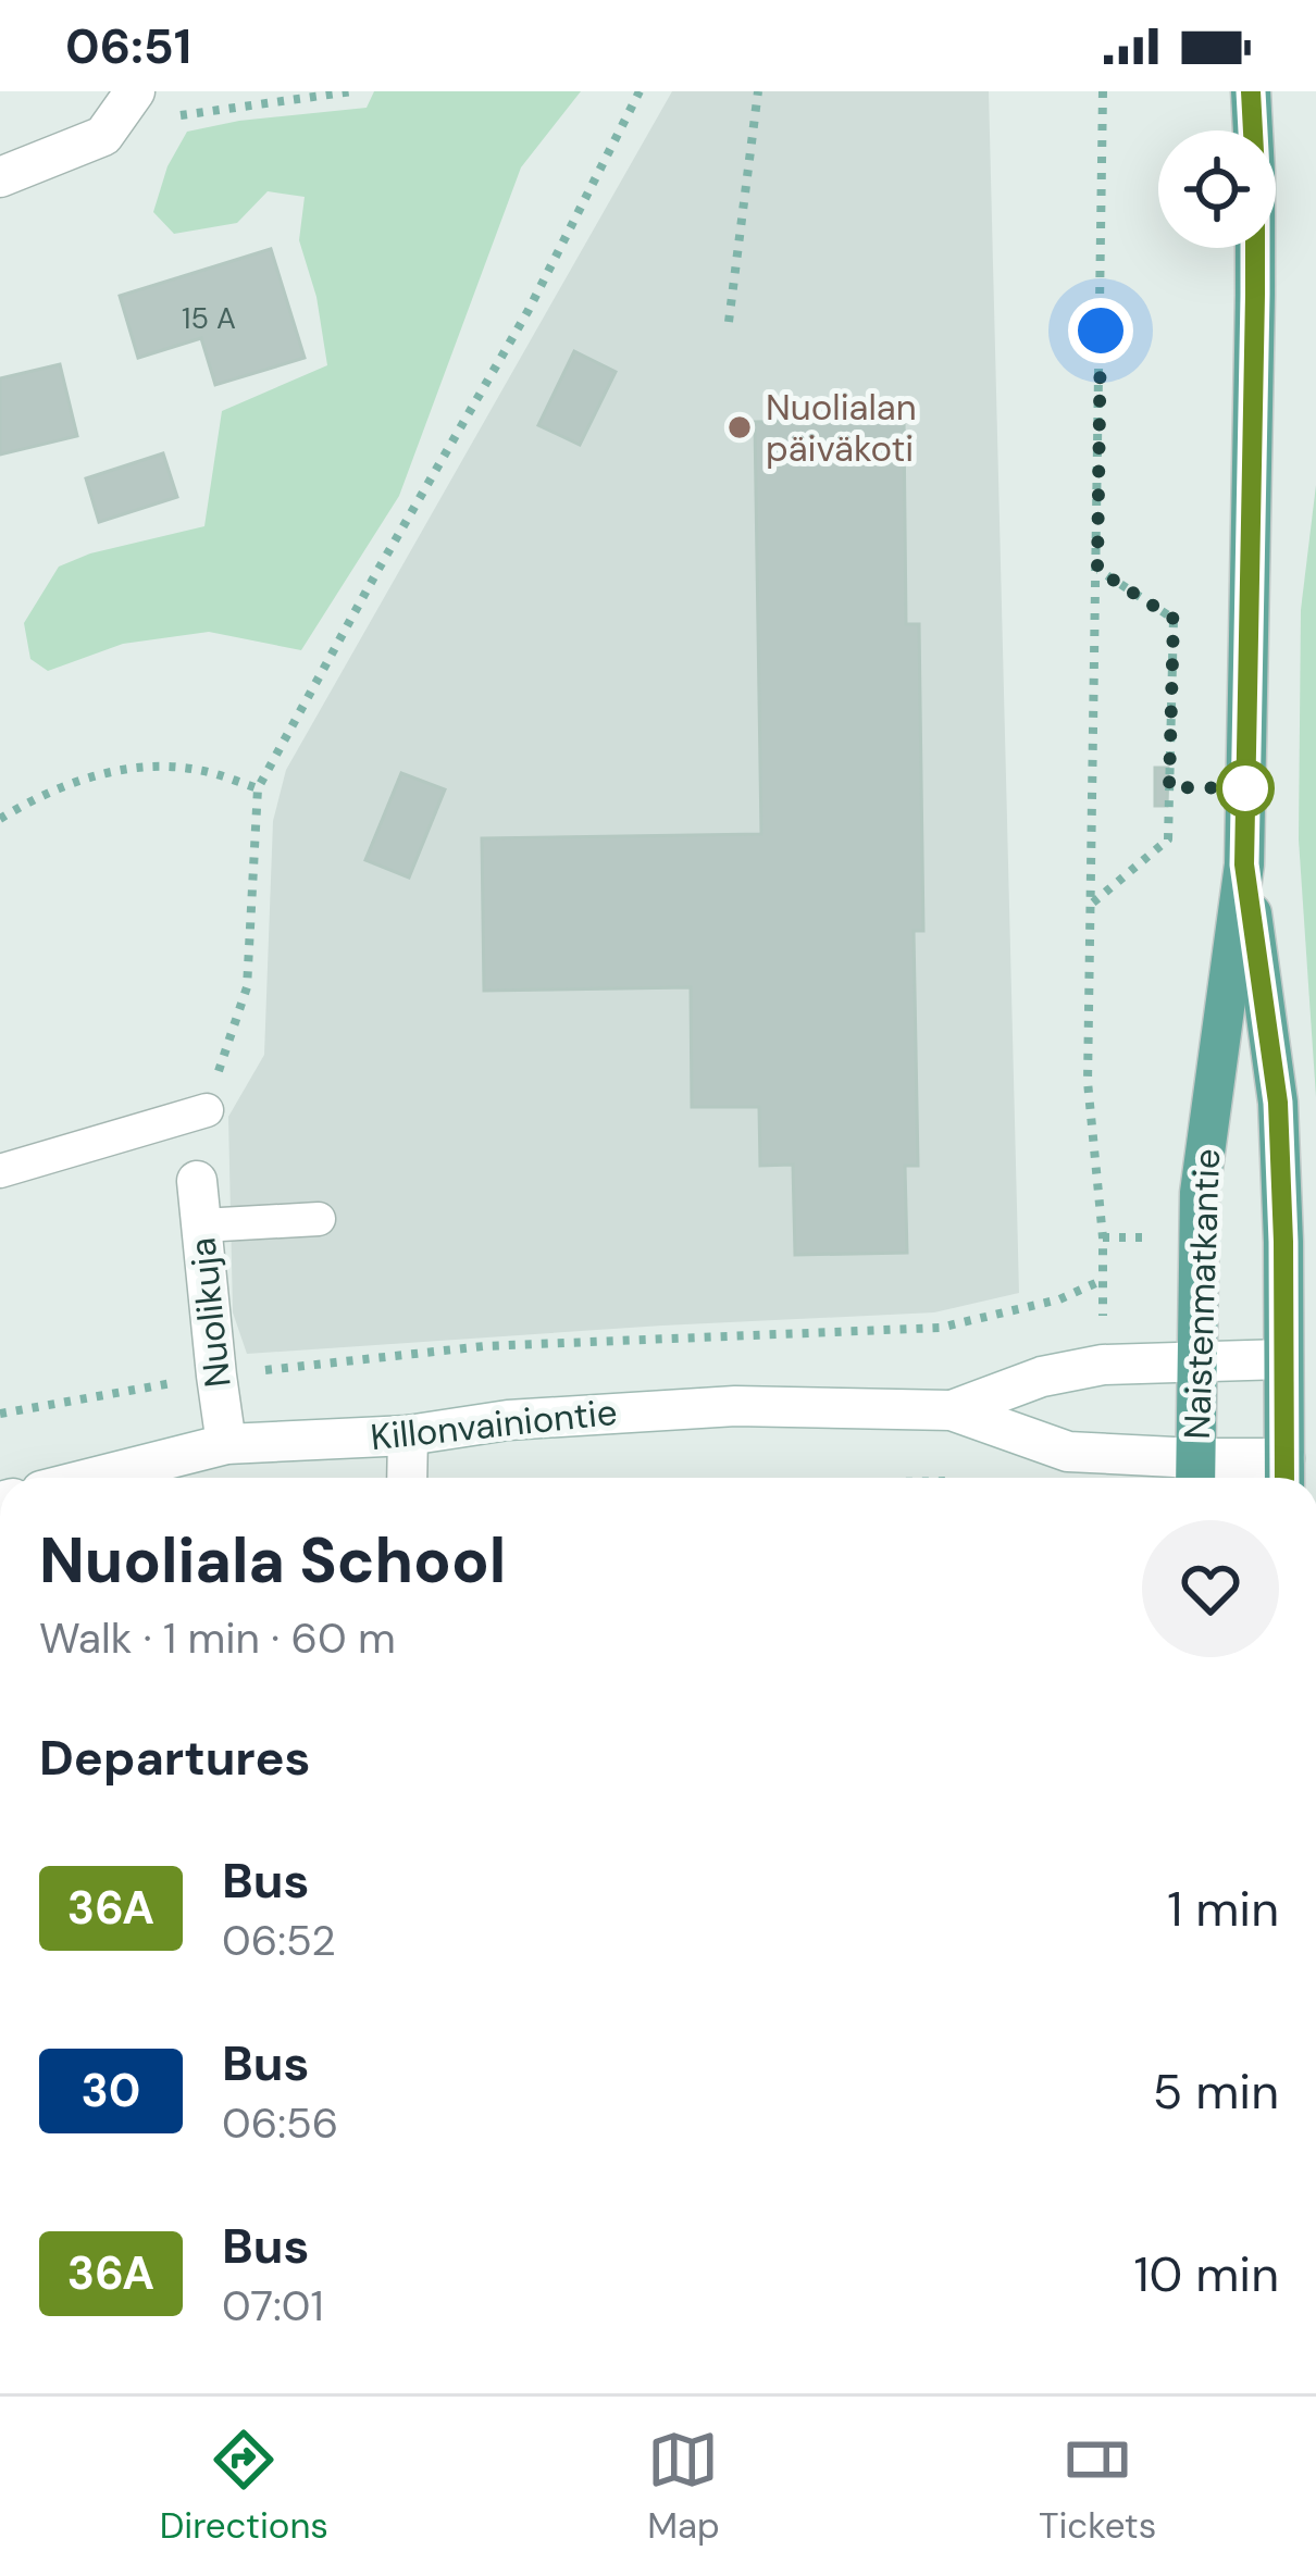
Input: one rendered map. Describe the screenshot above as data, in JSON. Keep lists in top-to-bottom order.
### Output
{
  "streets": {
    "main road": ["Naistenmatkantie"],
    "street": ["Nuolikuja", "Killonvainiontie"]
  },
  "crossings": [
    ["Naistenmatkantie", "Killonvainiontie"],
    ["Nuolikuja", "Killonvainiontie"]
  ],
  "places": ["Nuolialan päiväkoti"],
  "lines": ["bus line 36A"],
  "house_numbers": ["15 A"],
  "page": {
    "status": "06:51",
    "heading": [
      ["Nuoliala School", "Walk · 1 min · 60 m"],
      "Departures"
    ],
    "list": [
      {
        "mark": "36A",
        "name": "Bus",
        "note": "06:52",
        "value": "1 min"
      },
      {
        "mark": "30",
        "name": "Bus",
        "note": "06:56",
        "value": "5 min"
      },
      {
        "mark": "36A",
        "name": "Bus",
        "note": "07:01",
        "value": "10 min"
      }
    ],
    "tabs": ["Directions", "Map", "Tickets"]
  }
}
